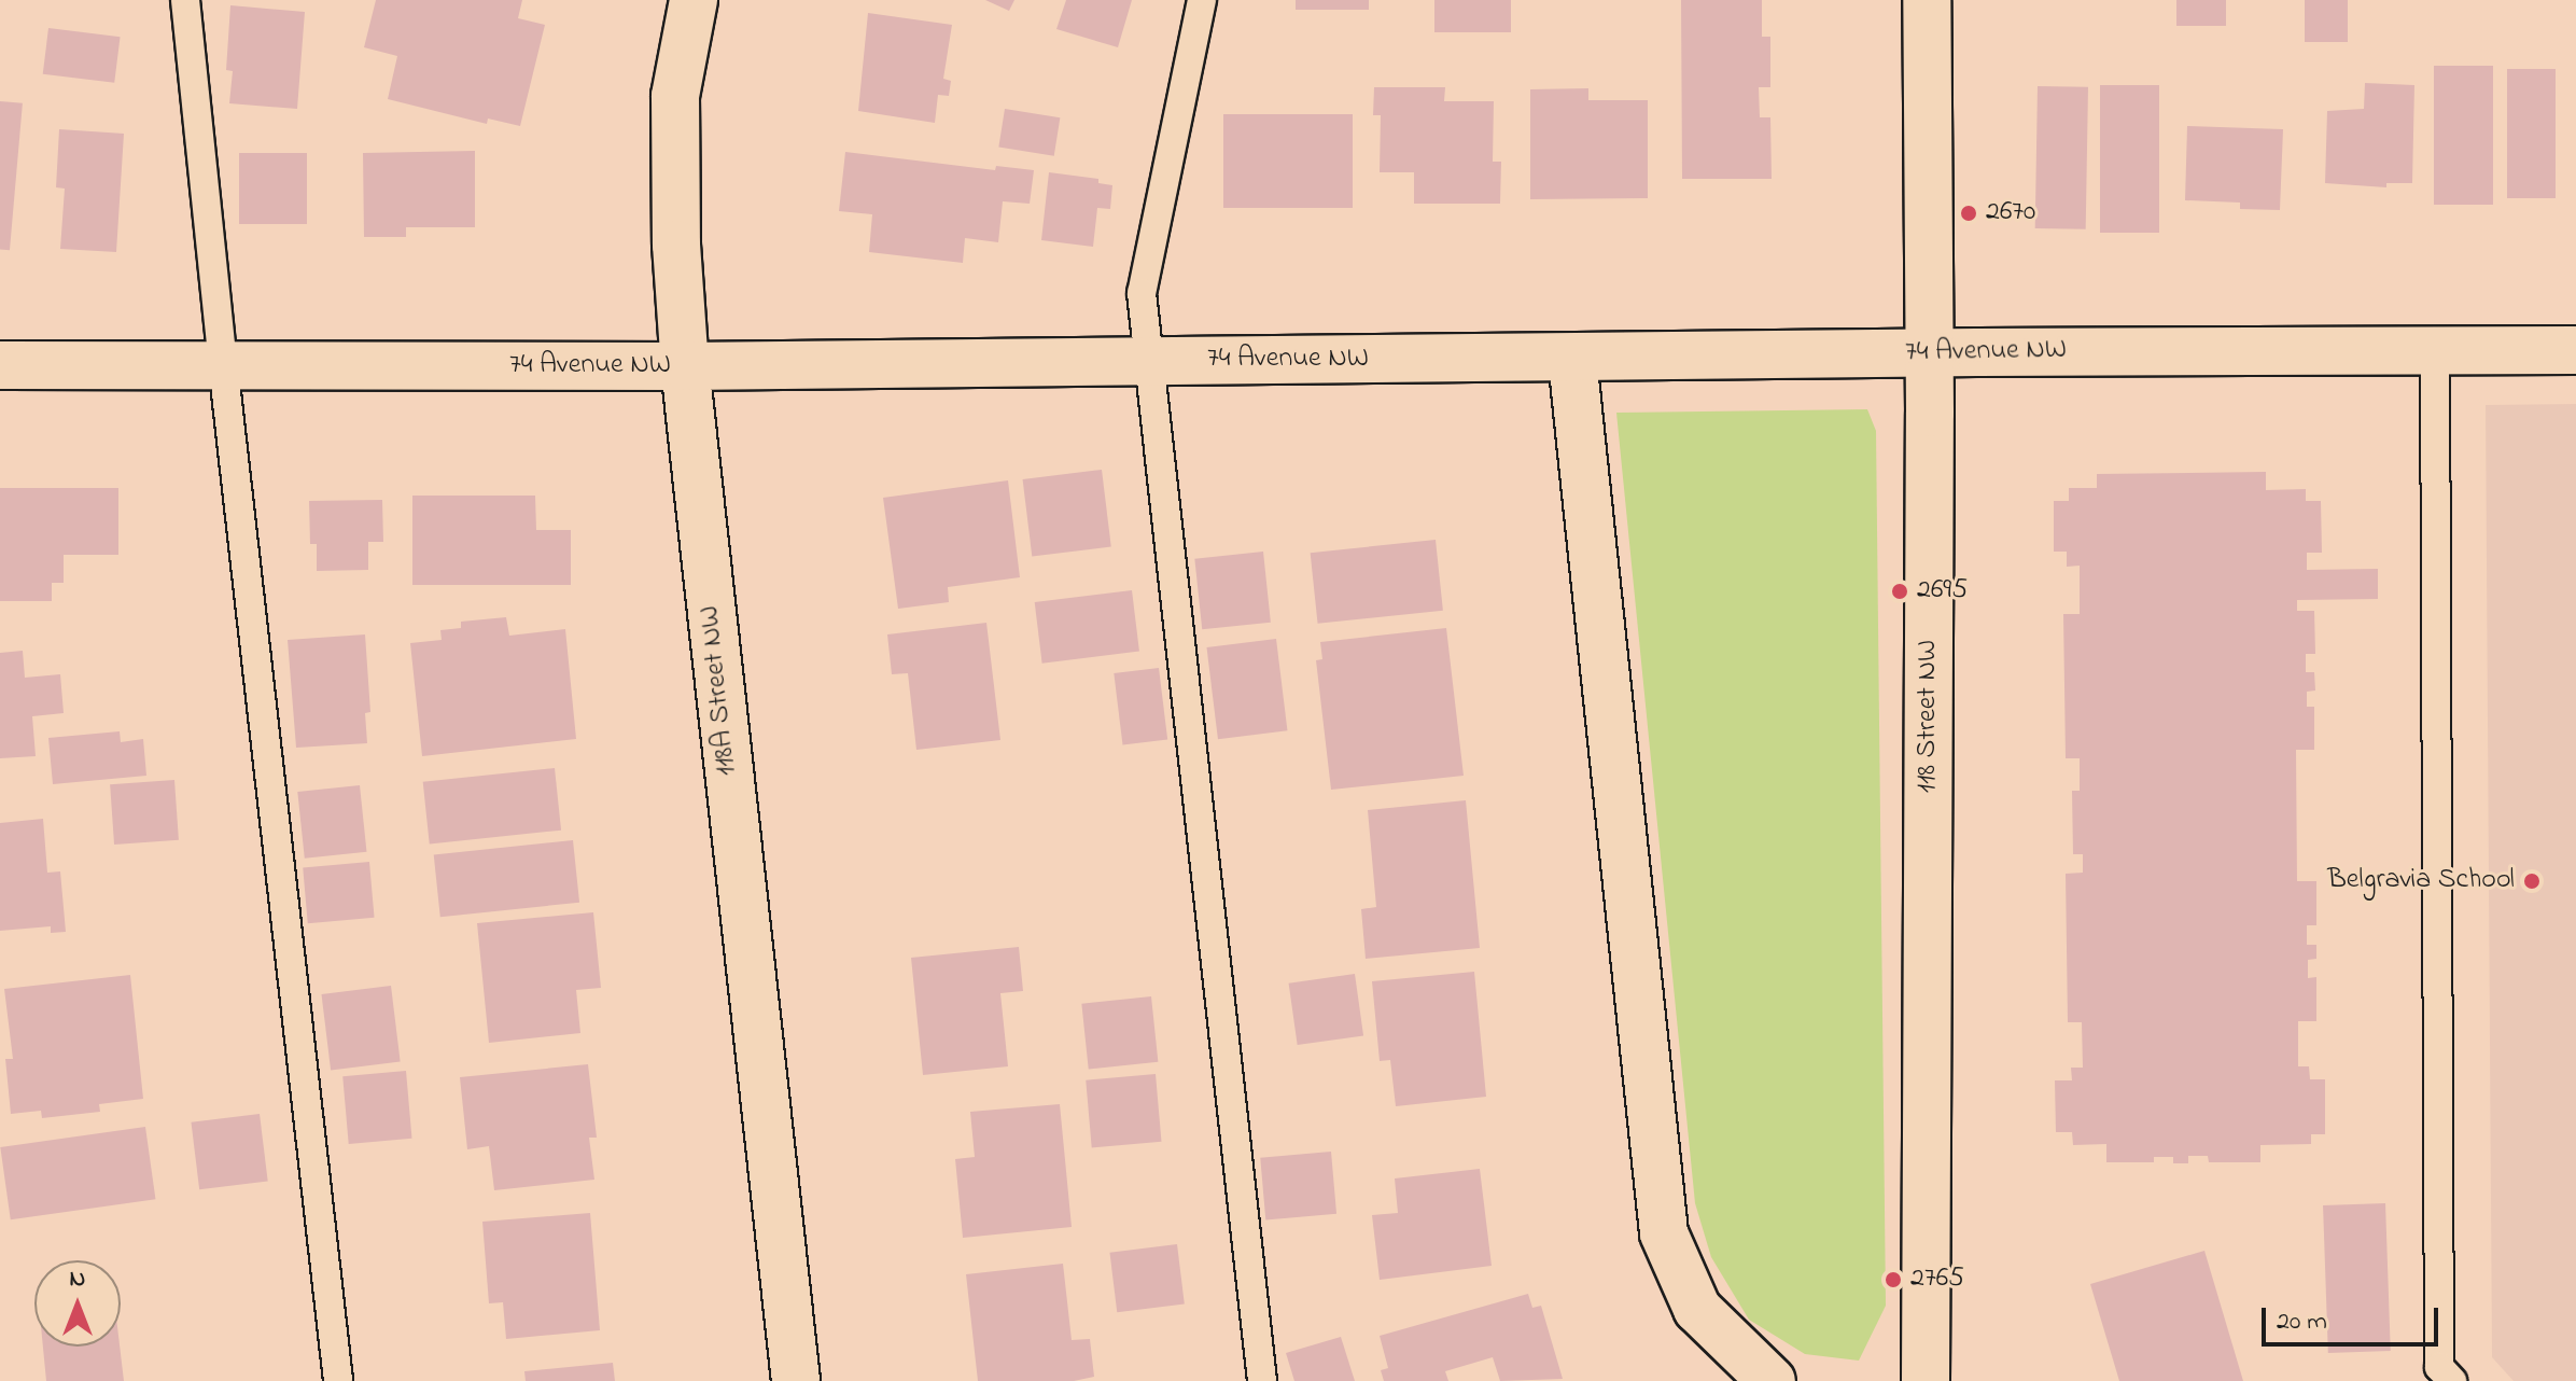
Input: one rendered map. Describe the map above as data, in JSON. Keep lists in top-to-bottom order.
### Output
{
  "streets": {
    "street": ["74 Avenue NW", "118A Street NW", "118 Street NW"]
  },
  "crossings": [
    ["74 Avenue NW", "118A Street NW"],
    ["74 Avenue NW", "118 Street NW"]
  ],
  "places": [
    "2670",
    "2695",
    "Belgravia School",
    "2765"
  ],
  "scale_bar": "20 m",
  "north": "top"
}
